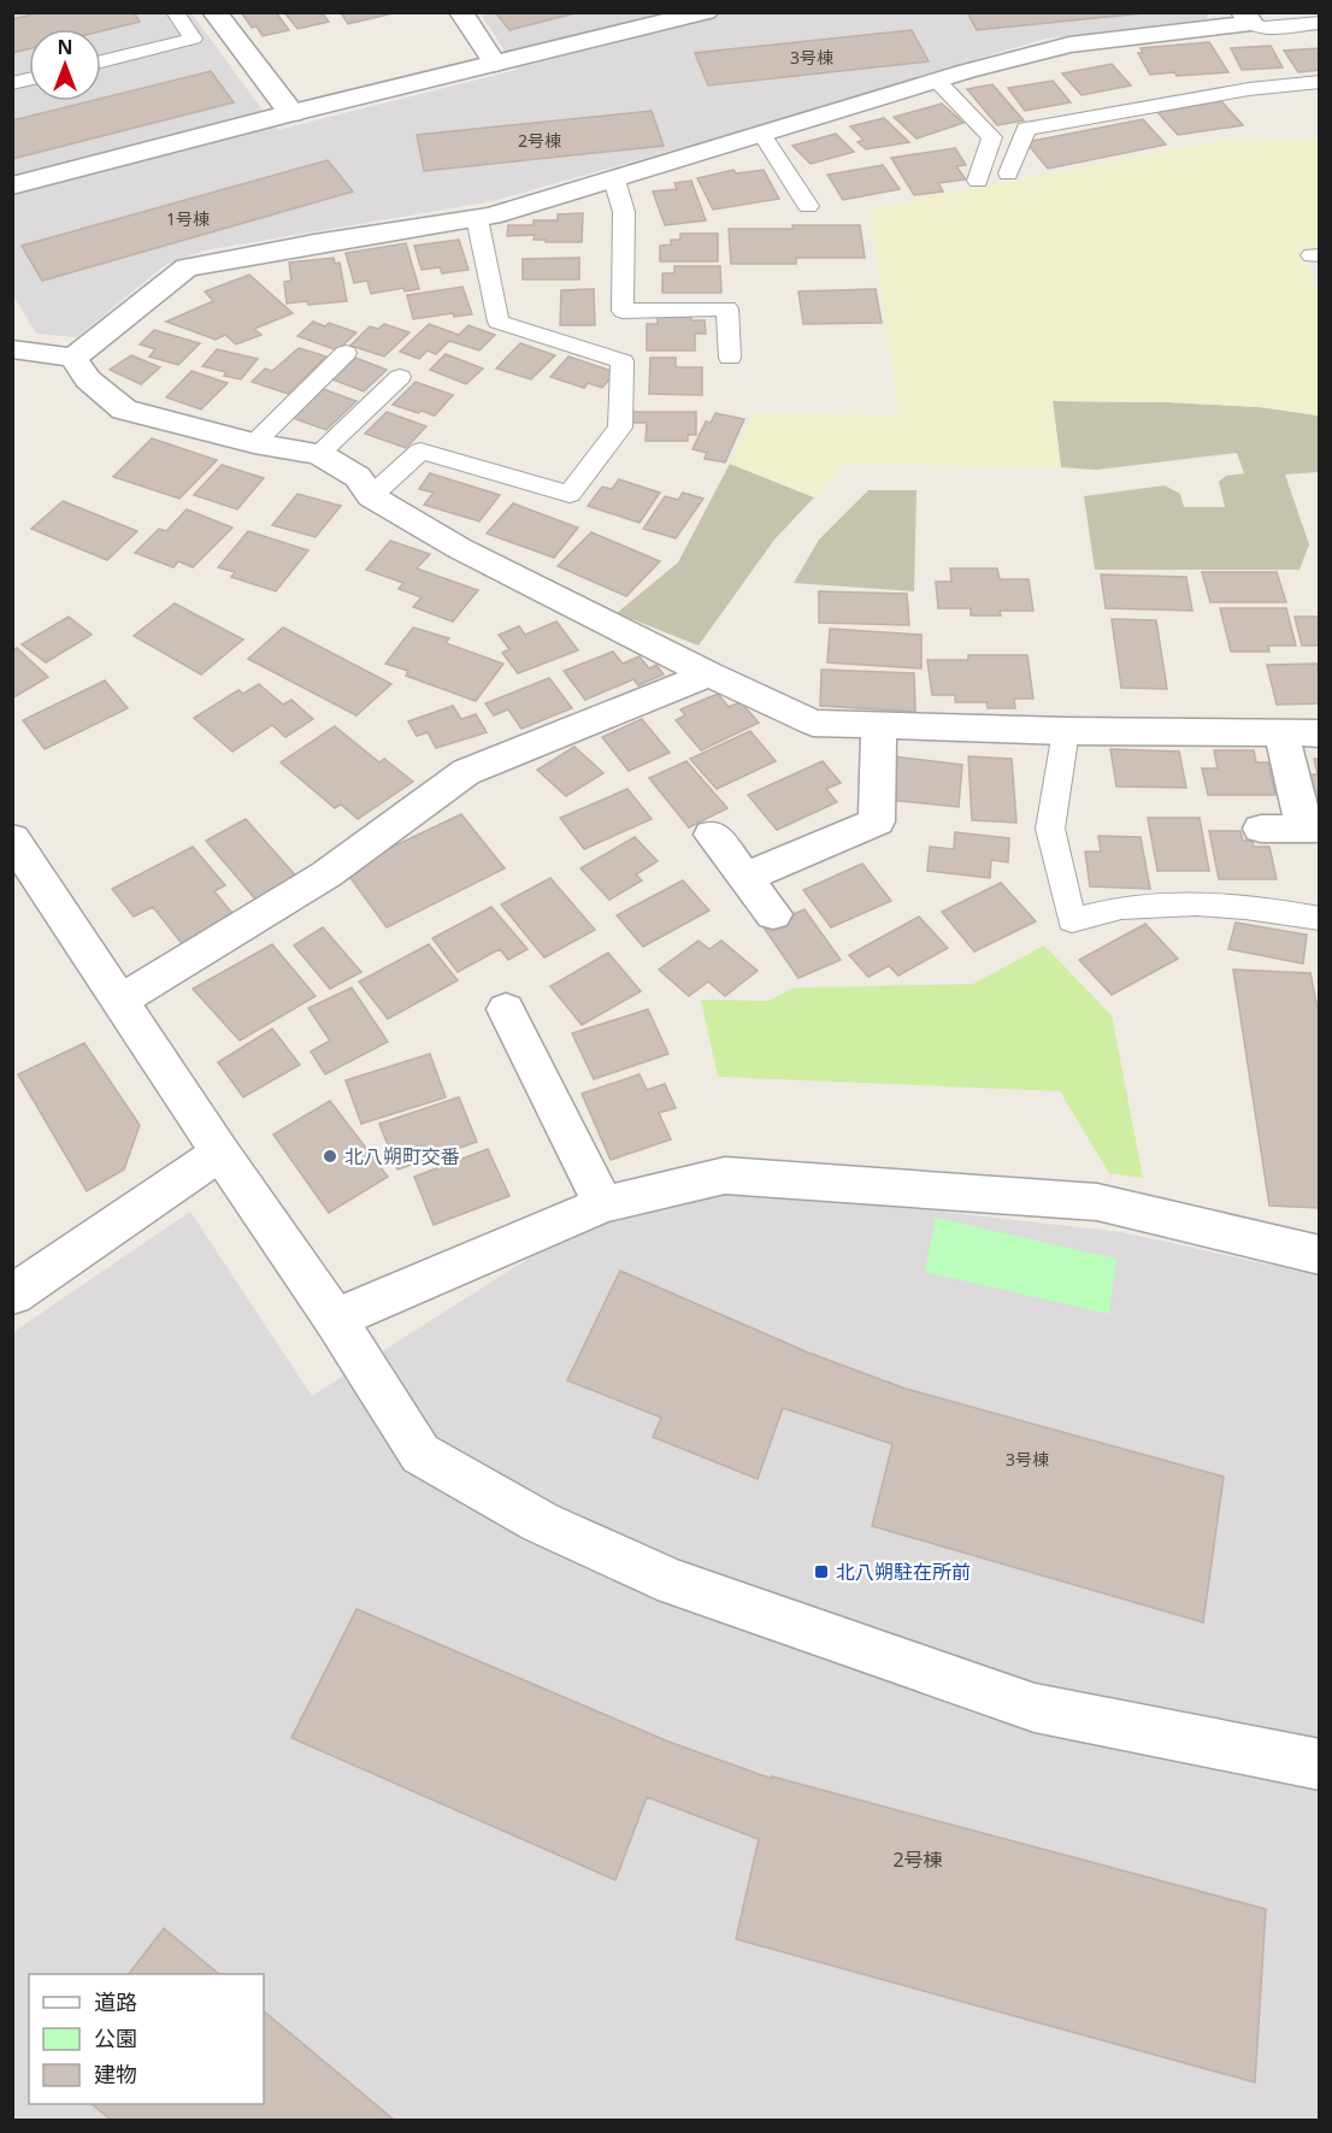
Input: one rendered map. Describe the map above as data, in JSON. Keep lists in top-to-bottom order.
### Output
{
  "places": {
    "other": ["北八朔町交番"],
    "transit": ["北八朔駐在所前"]
  },
  "house_numbers": [
    "3号棟",
    "2号棟",
    "1号棟",
    "3号棟",
    "2号棟"
  ],
  "legend": ["道路", "公園", "建物"],
  "north": "top"
}
